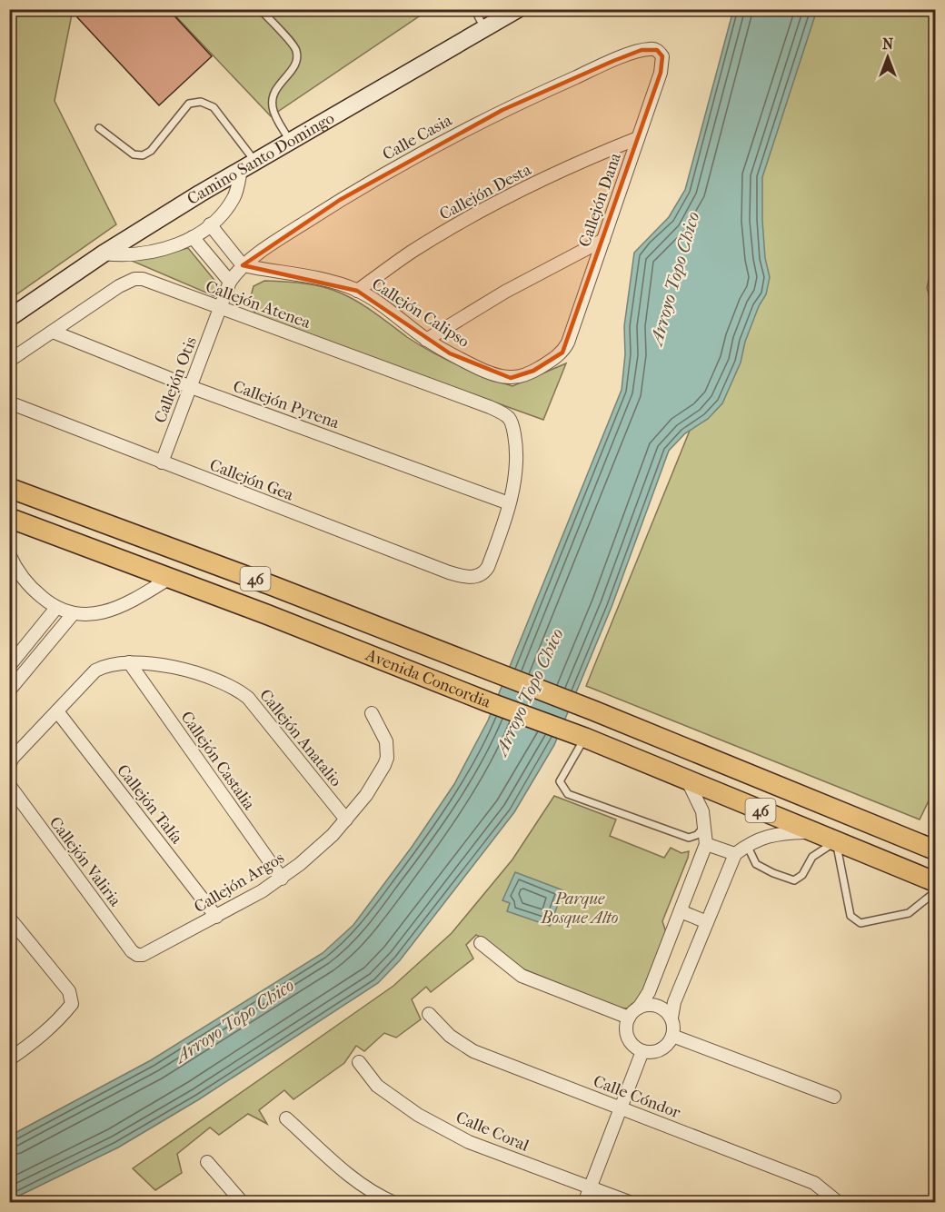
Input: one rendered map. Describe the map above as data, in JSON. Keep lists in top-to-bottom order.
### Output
{
  "streets": {
    "main road": ["46", "Avenida Concordia"],
    "street": [
      "Calle Casia",
      "Camino Santo Domingo",
      "Callejón Desta",
      "Callejón Dana",
      "Callejón Atenea",
      "Callejón Calipso",
      "Callejón Otis",
      "Callejón Pyrena",
      "Callejón Gea",
      "Callejón Anatalio",
      "Callejón Castalia",
      "Callejón Talía",
      "Callejón Valiria",
      "Callejón Argos",
      "Calle Cóndor",
      "Calle Coral"
    ]
  },
  "crossings": [
    ["Calle Casia", "Callejón Dana"],
    ["Calle Casia", "Callejón Atenea"],
    ["Calle Casia", "Callejón Calipso"],
    ["Calle Casia", "Callejón Otis"],
    ["Callejón Desta", "Callejón Dana"],
    ["Callejón Desta", "Callejón Calipso"],
    ["Callejón Dana", "Callejón Calipso"],
    ["Callejón Atenea", "Callejón Otis"],
    ["Callejón Atenea", "Callejón Pyrena"],
    ["Callejón Atenea", "Callejón Gea"],
    ["Callejón Otis", "Callejón Pyrena"],
    ["Callejón Otis", "Callejón Gea"],
    ["Callejón Pyrena", "Callejón Gea"],
    ["Callejón Anatalio", "Callejón Castalia"],
    ["Callejón Anatalio", "Callejón Talía"],
    ["Callejón Anatalio", "Callejón Argos"],
    ["Callejón Castalia", "Callejón Argos"],
    ["Callejón Talía", "Callejón Argos"],
    ["Callejón Valiria", "Callejón Argos"]
  ],
  "water": ["Arroyo Topo Chico"],
  "parks": ["Parque Bosque Alto"],
  "north": "top"
}
